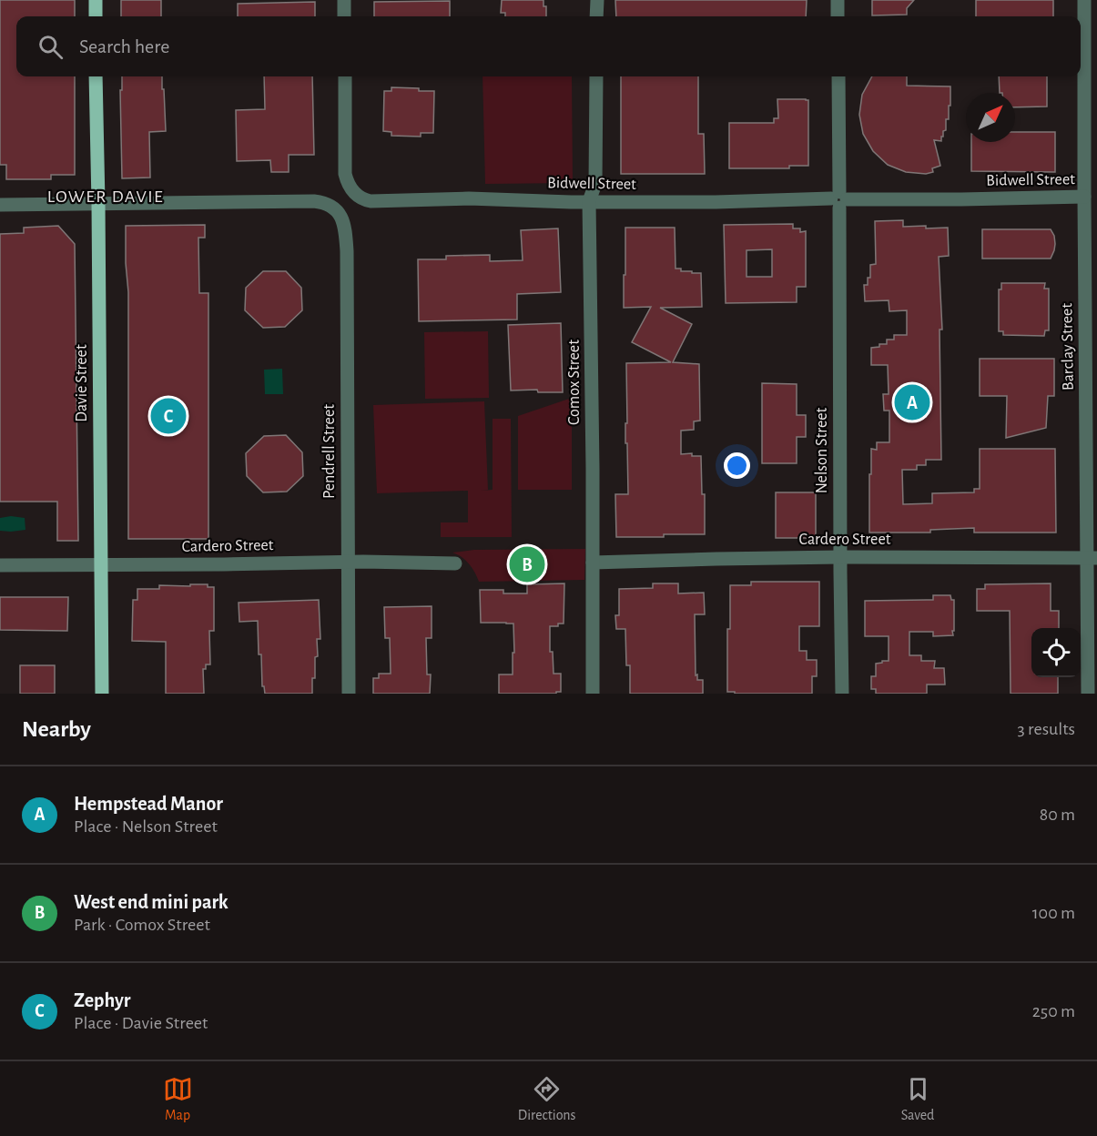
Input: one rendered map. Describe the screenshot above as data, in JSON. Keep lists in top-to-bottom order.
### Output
{
  "streets": {
    "main road": ["Davie Street"],
    "street": [
      "Bidwell Street",
      "Barclay Street",
      "Comox Street",
      "Nelson Street",
      "Pendrell Street",
      "Cardero Street"
    ]
  },
  "crossings": [
    ["Bidwell Street", "Barclay Street"],
    ["Bidwell Street", "Comox Street"],
    ["Bidwell Street", "Nelson Street"],
    ["Barclay Street", "Cardero Street"],
    ["Comox Street", "Cardero Street"],
    ["Davie Street", "Pendrell Street"],
    ["Davie Street", "Cardero Street"],
    ["Nelson Street", "Cardero Street"],
    ["Pendrell Street", "Cardero Street"]
  ],
  "districts": ["LOWER DAVIE"],
  "north": "top right",
  "page": {
    "search": "Search here",
    "pins": ["A", "C", "B"],
    "heading": ["Nearby", "3 results"],
    "list": [
      {
        "mark": "A",
        "name": "Hempstead Manor",
        "note": "Place · Nelson Street",
        "value": "80 m"
      },
      {
        "mark": "B",
        "name": "West end mini park",
        "note": "Park · Comox Street",
        "value": "100 m"
      },
      {
        "mark": "C",
        "name": "Zephyr",
        "note": "Place · Davie Street",
        "value": "250 m"
      }
    ],
    "nav": ["Map", "Directions", "Saved"]
  }
}
